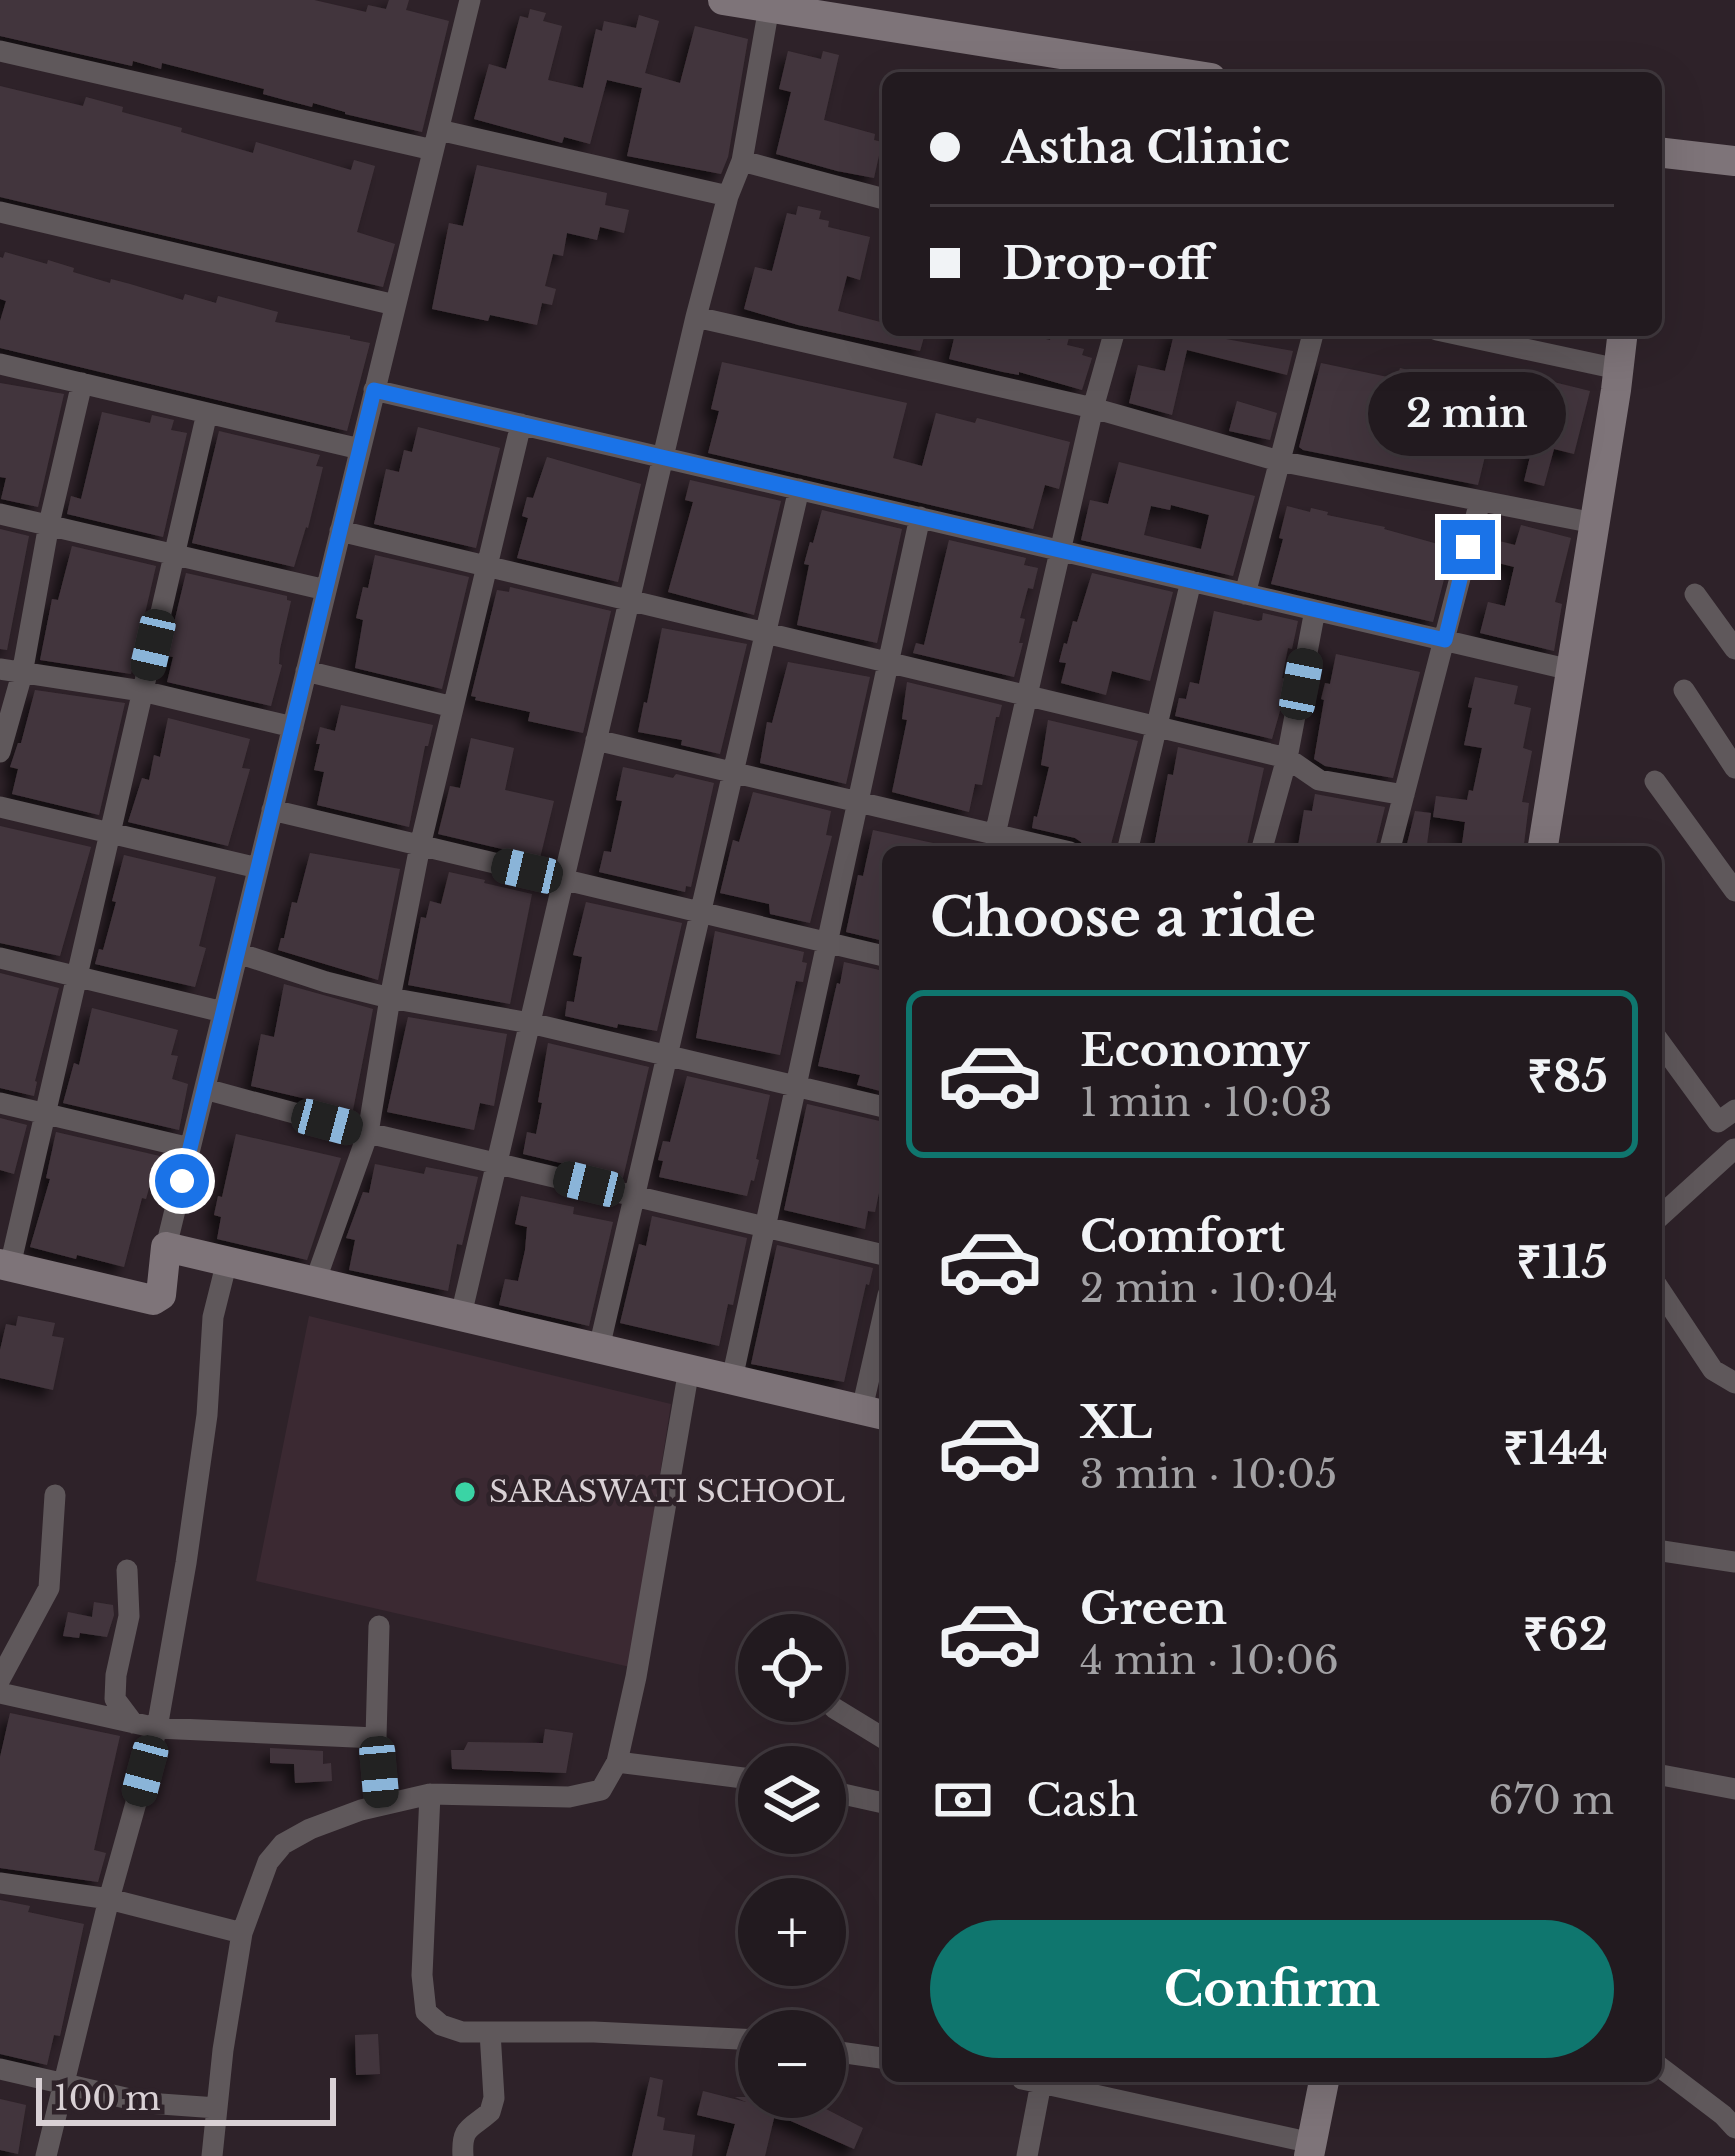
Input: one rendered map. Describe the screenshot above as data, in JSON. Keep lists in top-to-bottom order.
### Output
{
  "places": ["SARASWATI SCHOOL"],
  "scale_bar": "100 m",
  "page": {
    "banner": ["Astha Clinic", "Drop-off"],
    "bubble": "2 min",
    "heading": "Choose a ride",
    "list": [
      {
        "name": "Economy",
        "note": "1 min · 10:03",
        "value": "₹85"
      },
      {
        "name": "Comfort",
        "note": "2 min · 10:04",
        "value": "₹115"
      },
      {
        "name": "XL",
        "note": "3 min · 10:05",
        "value": "₹144"
      },
      {
        "name": "Green",
        "note": "4 min · 10:06",
        "value": "₹62"
      }
    ],
    "map_buttons": ["+", "−"],
    "pay": ["Cash", "670 m"],
    "buttons": "Confirm",
    "scale": "100 m"
  }
}
